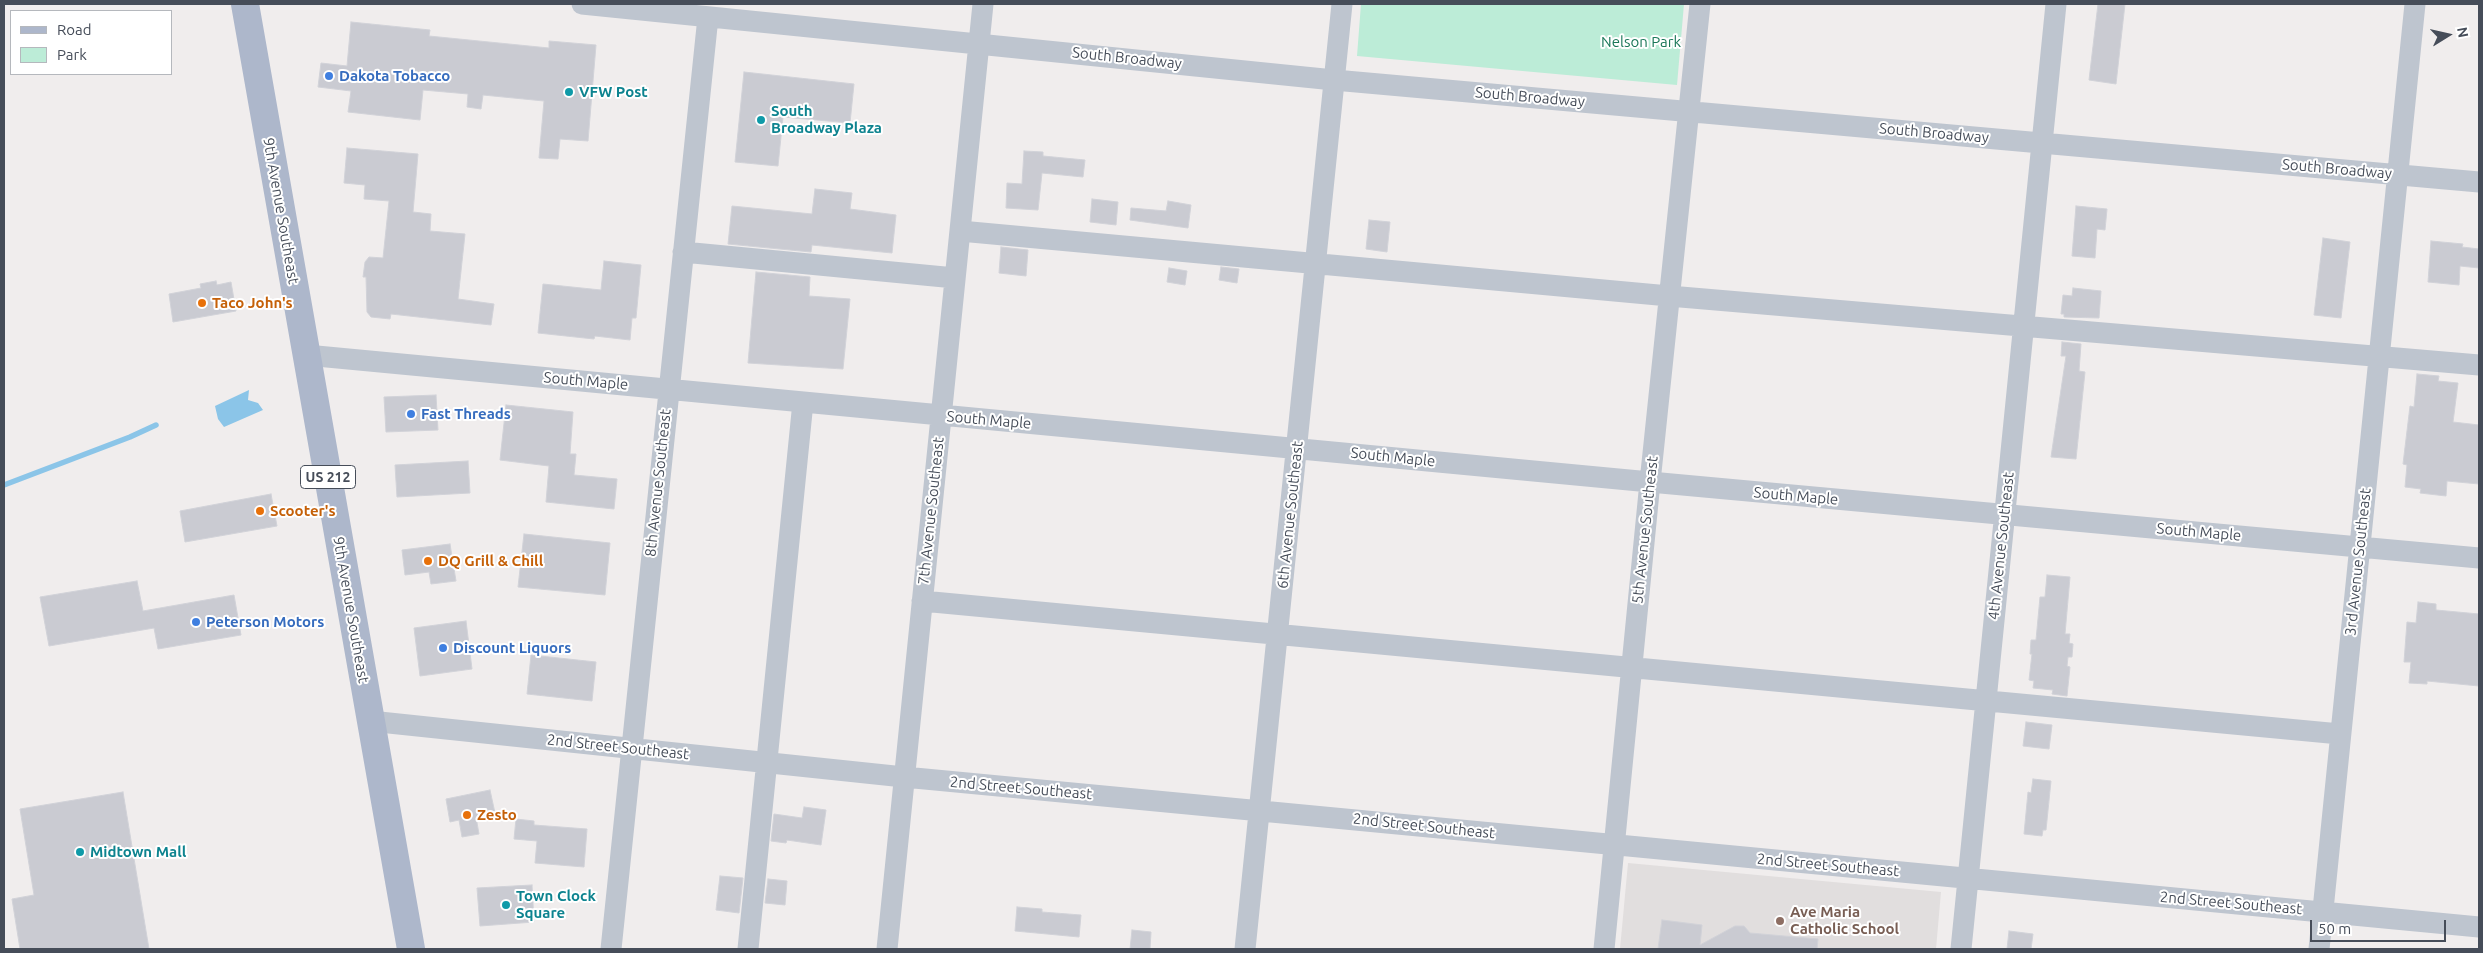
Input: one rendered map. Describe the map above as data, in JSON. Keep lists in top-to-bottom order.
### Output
{
  "streets": {
    "main road": ["9th Avenue Southeast", "US 212"],
    "street": [
      "South Broadway",
      "South Maple",
      "8th Avenue Southeast",
      "7th Avenue Southeast",
      "6th Avenue Southeast",
      "5th Avenue Southeast",
      "4th Avenue Southeast",
      "3rd Avenue Southeast",
      "2nd Street Southeast"
    ]
  },
  "crossings": [
    ["South Broadway", "8th Avenue Southeast"],
    ["South Broadway", "7th Avenue Southeast"],
    ["South Broadway", "6th Avenue Southeast"],
    ["South Broadway", "5th Avenue Southeast"],
    ["South Broadway", "4th Avenue Southeast"],
    ["South Broadway", "3rd Avenue Southeast"],
    ["9th Avenue Southeast", "South Maple"],
    ["9th Avenue Southeast", "2nd Street Southeast"],
    ["South Maple", "8th Avenue Southeast"],
    ["South Maple", "7th Avenue Southeast"],
    ["South Maple", "6th Avenue Southeast"],
    ["South Maple", "5th Avenue Southeast"],
    ["South Maple", "4th Avenue Southeast"],
    ["South Maple", "3rd Avenue Southeast"],
    ["8th Avenue Southeast", "2nd Street Southeast"],
    ["7th Avenue Southeast", "2nd Street Southeast"],
    ["6th Avenue Southeast", "2nd Street Southeast"],
    ["5th Avenue Southeast", "2nd Street Southeast"],
    ["4th Avenue Southeast", "2nd Street Southeast"],
    ["3rd Avenue Southeast", "2nd Street Southeast"]
  ],
  "parks": ["Nelson Park"],
  "places": [
    "Dakota Tobacco",
    "VFW Post",
    "South Broadway Plaza",
    "Taco John's",
    "Fast Threads",
    "Scooter's",
    "DQ Grill & Chill",
    "Peterson Motors",
    "Discount Liquors",
    "Zesto",
    "Midtown Mall",
    "Town Clock Square",
    "Ave Maria Catholic School"
  ],
  "legend": ["Road", "Park"],
  "scale_bar": "50 m",
  "north": "right"
}
